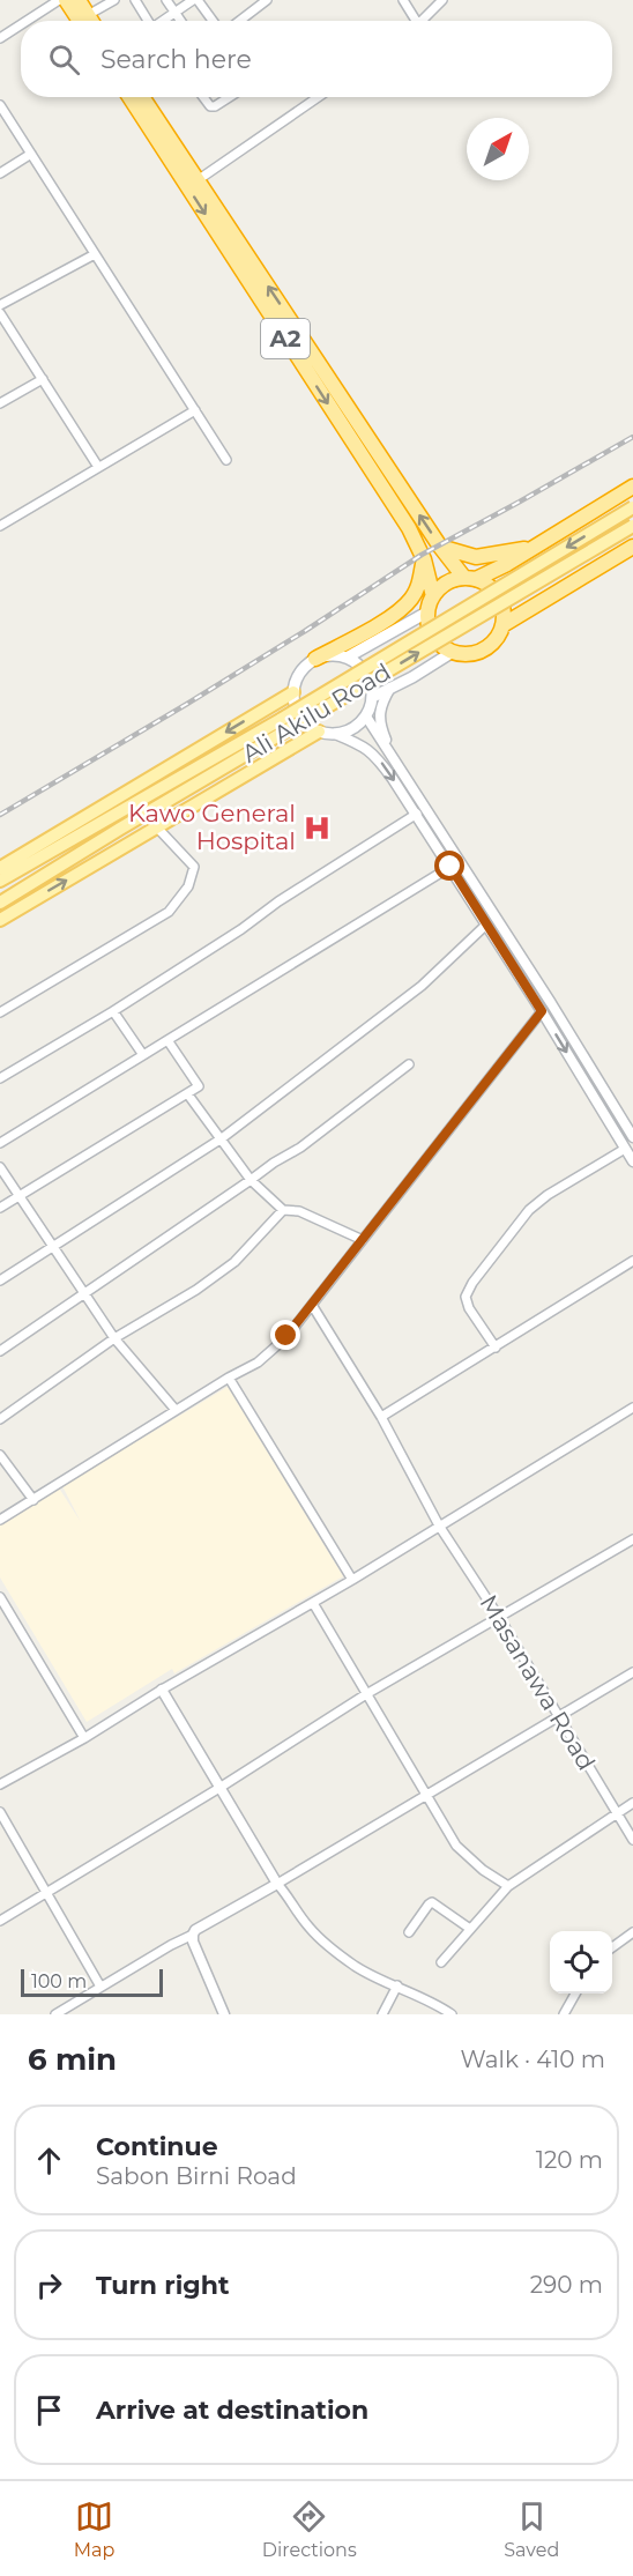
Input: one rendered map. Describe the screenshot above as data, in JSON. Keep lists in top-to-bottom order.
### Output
{
  "streets": {
    "highway": ["A2"],
    "main road": ["Ali Akilu Road"],
    "street": ["Masanawa Road"]
  },
  "places": {
    "hospital": ["Kawo General Hospital"]
  },
  "scale_bar": "100 m",
  "north": "top right",
  "page": {
    "search": "Search here",
    "scale": "100 m",
    "heading": ["6 min", "Walk · 410 m"],
    "list": [
      ["Continue", "Sabon Birni Road", "120 m"],
      ["Turn right", "290 m"],
      "Arrive at destination"
    ],
    "nav": ["Map", "Directions", "Saved"]
  }
}
